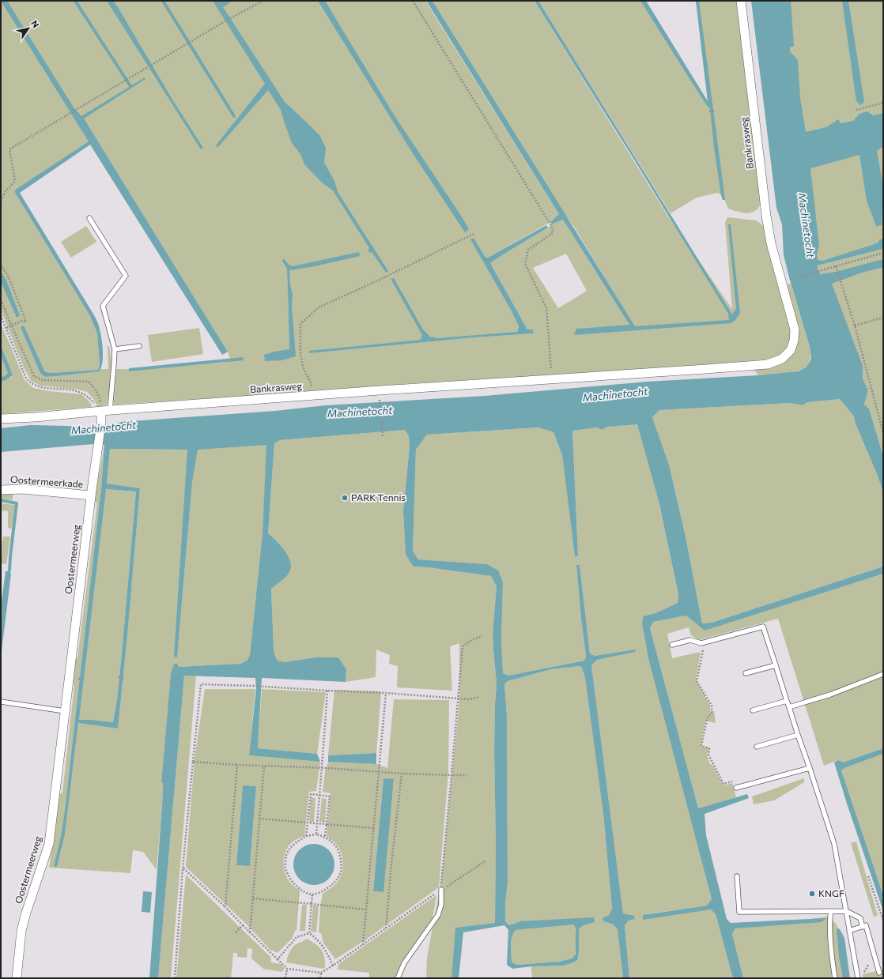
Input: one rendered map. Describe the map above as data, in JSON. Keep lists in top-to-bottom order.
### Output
{
  "streets": {
    "street": ["Bankrasweg", "Oostermeerkade", "Oostermeerweg"]
  },
  "crossings": [
    ["Bankrasweg", "Oostermeerweg"],
    ["Oostermeerkade", "Oostermeerweg"]
  ],
  "water": ["Machinetocht"],
  "places": ["PARK Tennis", "KNGF"],
  "north": "top right"
}
